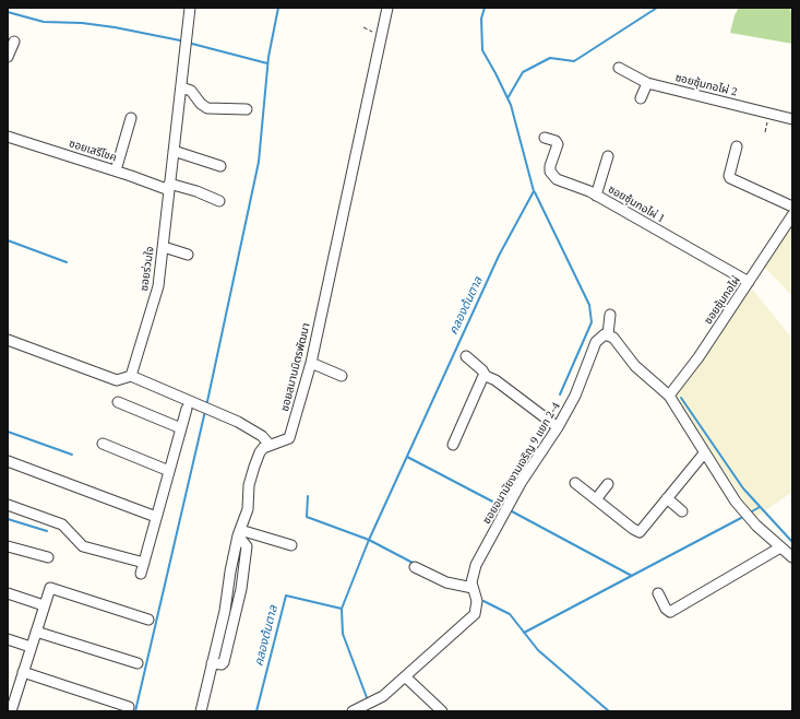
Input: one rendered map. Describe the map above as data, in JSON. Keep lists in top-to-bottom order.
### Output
{
  "streets": {
    "street": [
      "ซอยซุ้มกอไผ่ 2",
      "ซอยเสรีโชค",
      "ซอยซุ้มกอไผ่ 1",
      "ซอยร่วมใจ",
      "ซอยซุ้มกอไผ่",
      "ซอยสมานมิตรพัฒนา",
      "ซอยอนามัยงามเจริญ 9 แยก 2-4"
    ]
  },
  "crossings": [
    ["ซอยเสรีโชค", "ซอยร่วมใจ"],
    ["ซอยซุ้มกอไผ่ 1", "ซอยซุ้มกอไผ่"]
  ],
  "water": ["คลองต้นตาล"]
}
